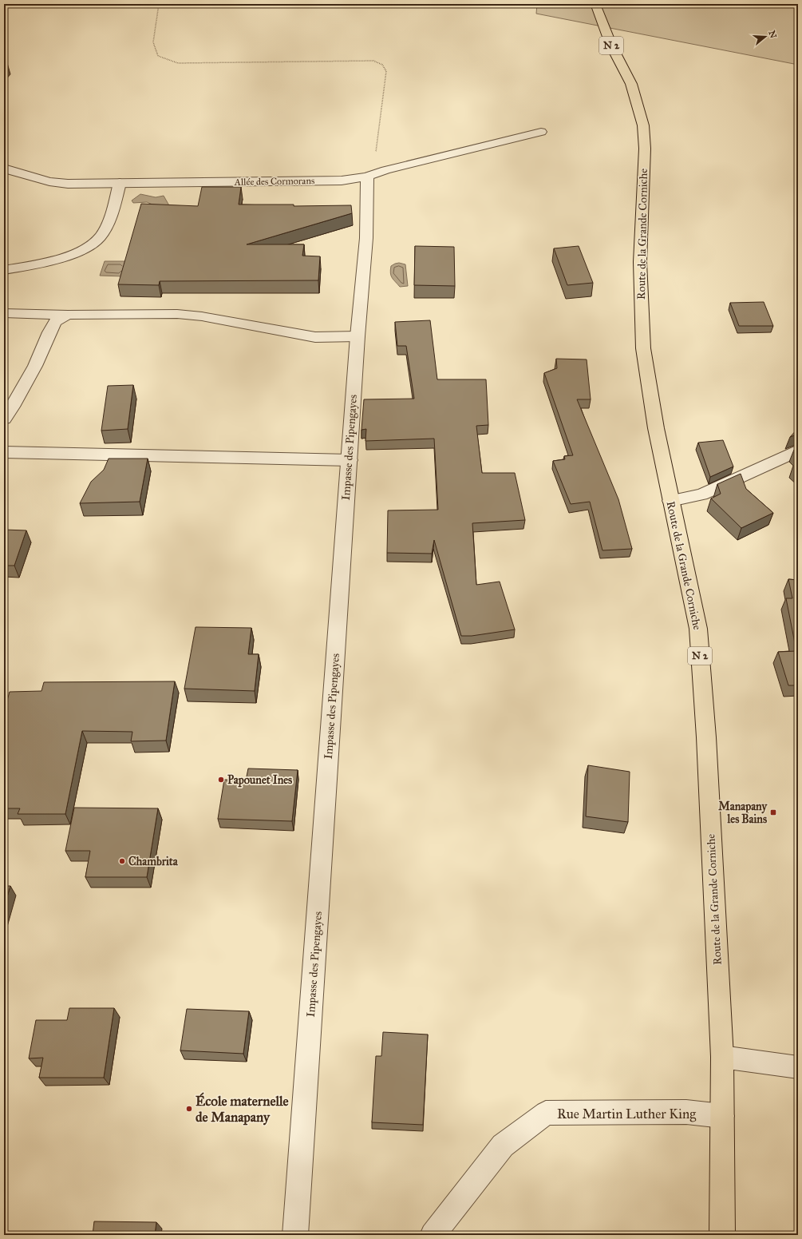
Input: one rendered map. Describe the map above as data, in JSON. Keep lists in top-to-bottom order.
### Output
{
  "streets": {
    "main road": ["N 2", "Route de la Grande Corniche"],
    "street": ["Allée des Cormorans", "Impasse des Pipengayes", "Rue Martin Luther King"]
  },
  "crossings": [
    ["Allée des Cormorans", "Impasse des Pipengayes"],
    ["Route de la Grande Corniche", "Rue Martin Luther King"]
  ],
  "places": {
    "other": ["Papounet Ines", "Chambrita", "École maternelle de Manapany"],
    "transit": ["Manapany les Bains"]
  },
  "north": "right"
}
